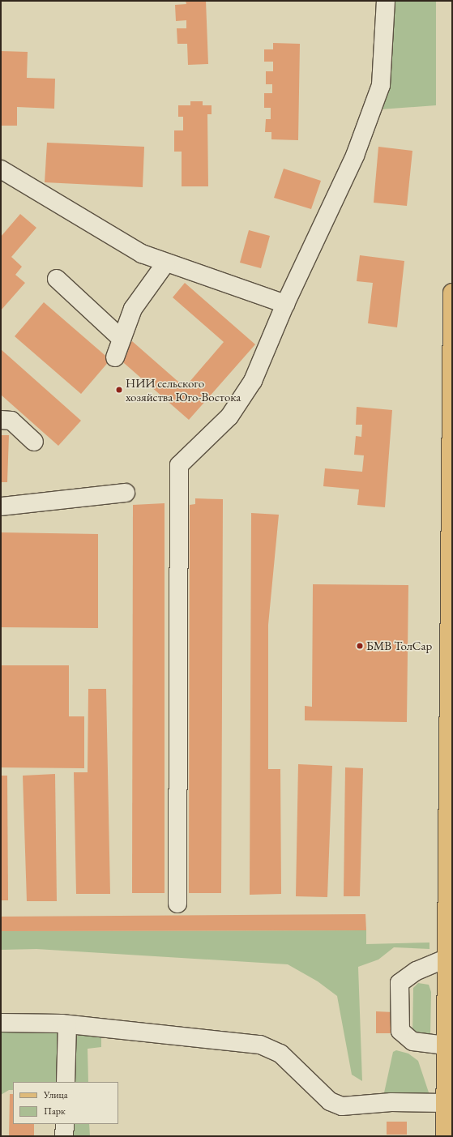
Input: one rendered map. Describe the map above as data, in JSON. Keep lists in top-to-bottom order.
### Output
{
  "places": ["НИИ сельского хозяйства Юго-Востока", "БМВ ТолСар"],
  "legend": ["Улица", "Парк"]
}
